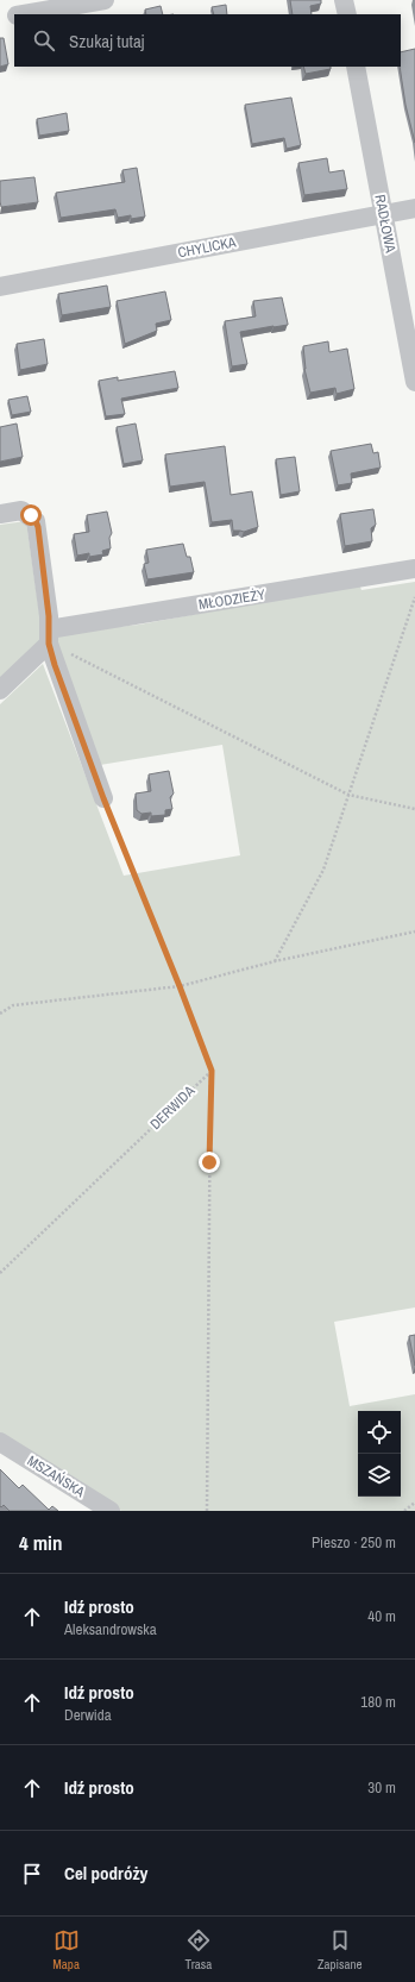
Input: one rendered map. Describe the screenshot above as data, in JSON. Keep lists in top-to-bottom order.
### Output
{
  "streets": {
    "street": [
      "RADŁOWA",
      "CHYLICKA",
      "MŁODZIEŻY",
      "MSZAŃSKA"
    ],
    "path": ["DERWIDA"]
  },
  "crossings": [
    ["RADŁOWA", "CHYLICKA"]
  ],
  "page": {
    "search": "Szukaj tutaj",
    "heading": ["4 min", "Pieszo · 250 m"],
    "list": [
      ["Idź prosto", "Aleksandrowska", "40 m"],
      ["Idź prosto", "Derwida", "180 m"],
      ["Idź prosto", "30 m"],
      "Cel podróży"
    ],
    "nav": ["Mapa", "Trasa", "Zapisane"]
  }
}
